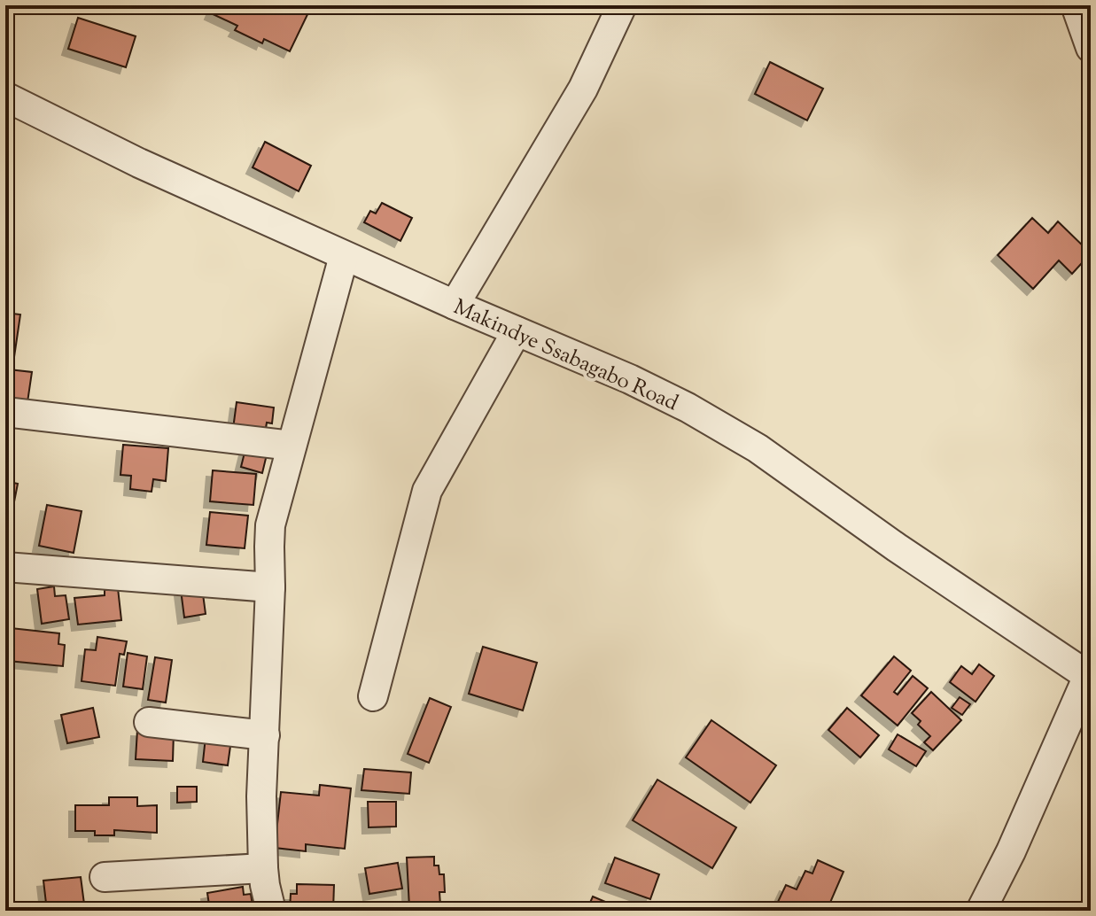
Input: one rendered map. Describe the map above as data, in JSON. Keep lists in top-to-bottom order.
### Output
{
  "streets": {
    "street": ["Makindye Ssabagabo Road"]
  }
}
